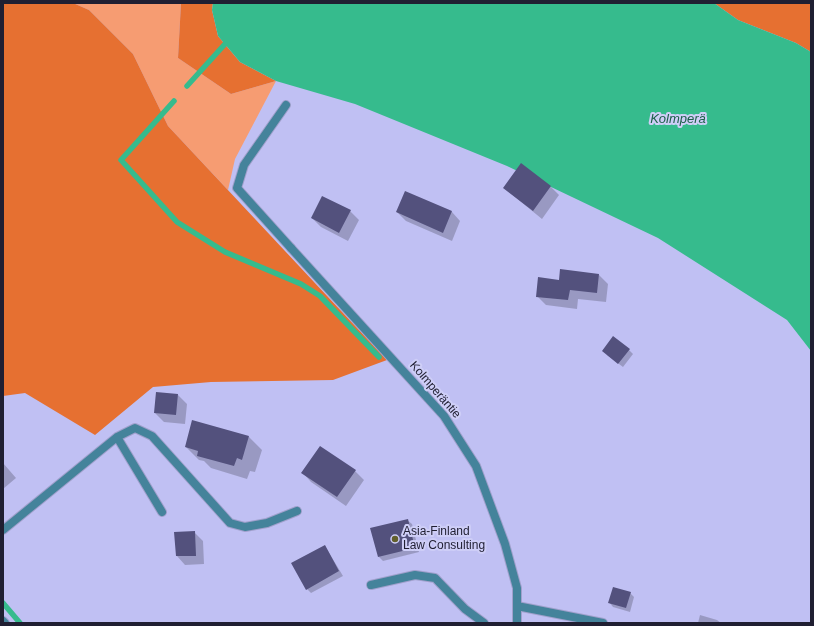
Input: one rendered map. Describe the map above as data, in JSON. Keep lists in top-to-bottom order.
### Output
{
  "streets": {
    "street": ["Kolmperäntie"]
  },
  "water": ["Kolmperä"],
  "places": ["Asia-Finland Law Consulting"]
}
